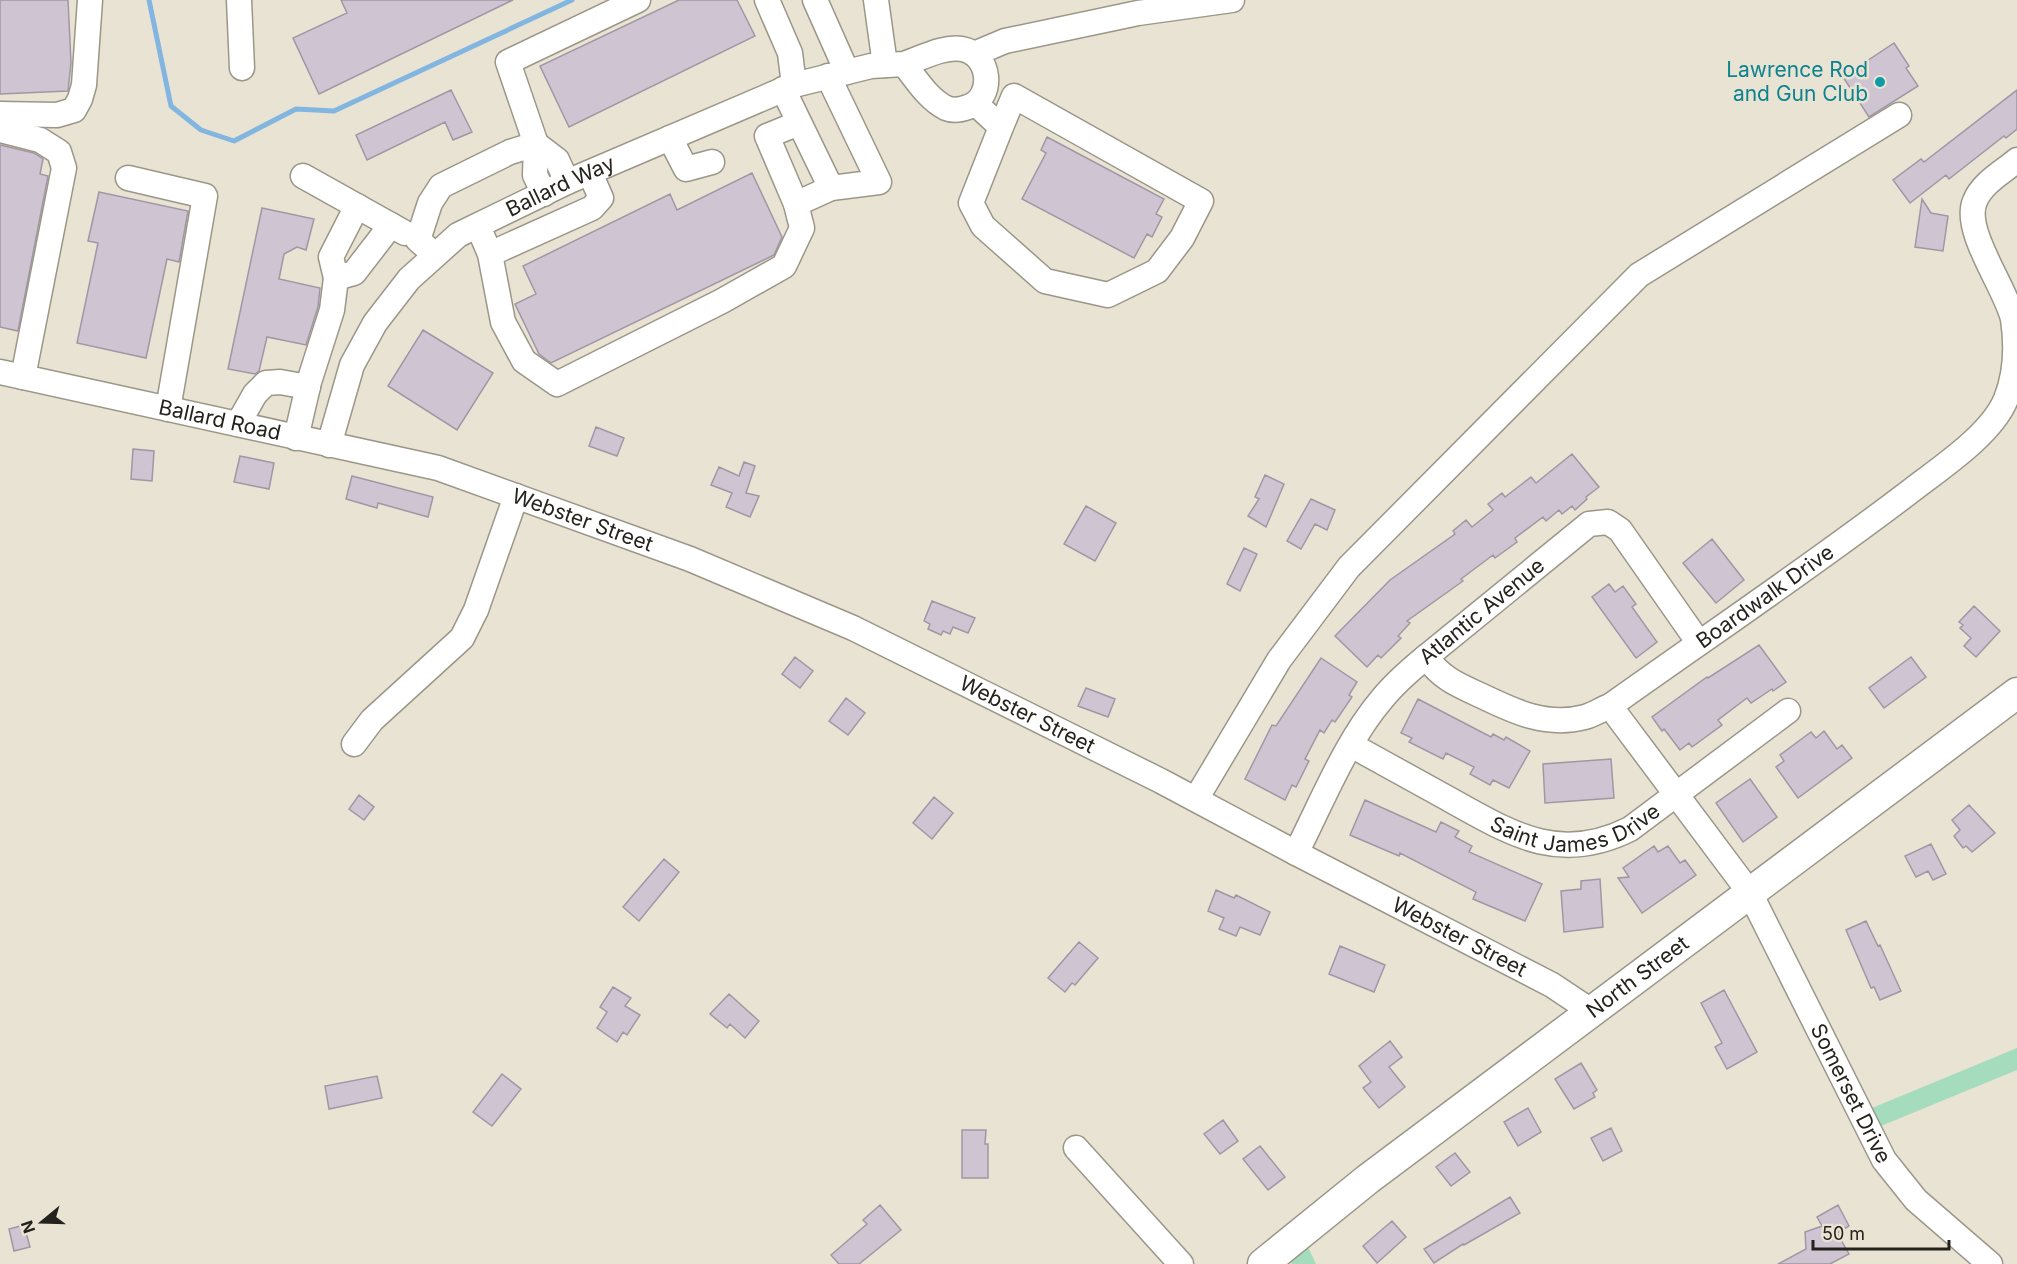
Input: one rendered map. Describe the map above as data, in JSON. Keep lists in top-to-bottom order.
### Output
{
  "streets": {
    "main road": ["North Street"],
    "street": [
      "Ballard Way",
      "Ballard Road",
      "Webster Street",
      "Boardwalk Drive",
      "Atlantic Avenue",
      "Saint James Drive",
      "Somerset Drive"
    ]
  },
  "crossings": [
    ["Ballard Way", "Ballard Road"],
    ["Ballard Road", "Webster Street"],
    ["Webster Street", "Atlantic Avenue"],
    ["Webster Street", "North Street"],
    ["Boardwalk Drive", "Atlantic Avenue"],
    ["Boardwalk Drive", "Somerset Drive"],
    ["Atlantic Avenue", "Saint James Drive"],
    ["Saint James Drive", "Somerset Drive"],
    ["North Street", "Somerset Drive"]
  ],
  "places": ["Lawrence Rod and Gun Club"],
  "scale_bar": "50 m",
  "north": "left"
}
